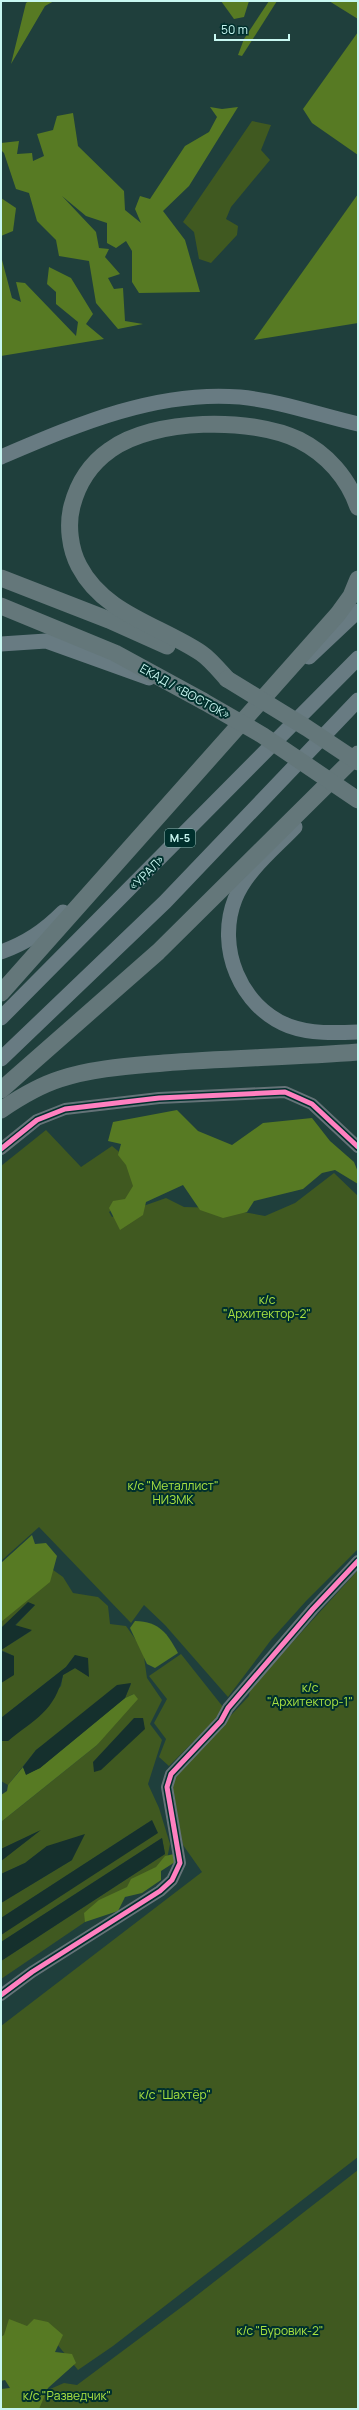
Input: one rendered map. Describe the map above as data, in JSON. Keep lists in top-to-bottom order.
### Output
{
  "streets": {
    "highway": ["ЕКАД / «ВОСТОК»"],
    "main road": ["М-5", "«УРАЛ»"]
  },
  "parks": [
    "к/с \"Архитектор-2\"",
    "к/с \"Металлист\" НИЗМК",
    "к/с \"Архитектор-1\"",
    "к/с \"Шахтёр\"",
    "к/с \"Буровик-2\"",
    "к/с \"Разведчик\""
  ],
  "scale_bar": "50 m"
}
